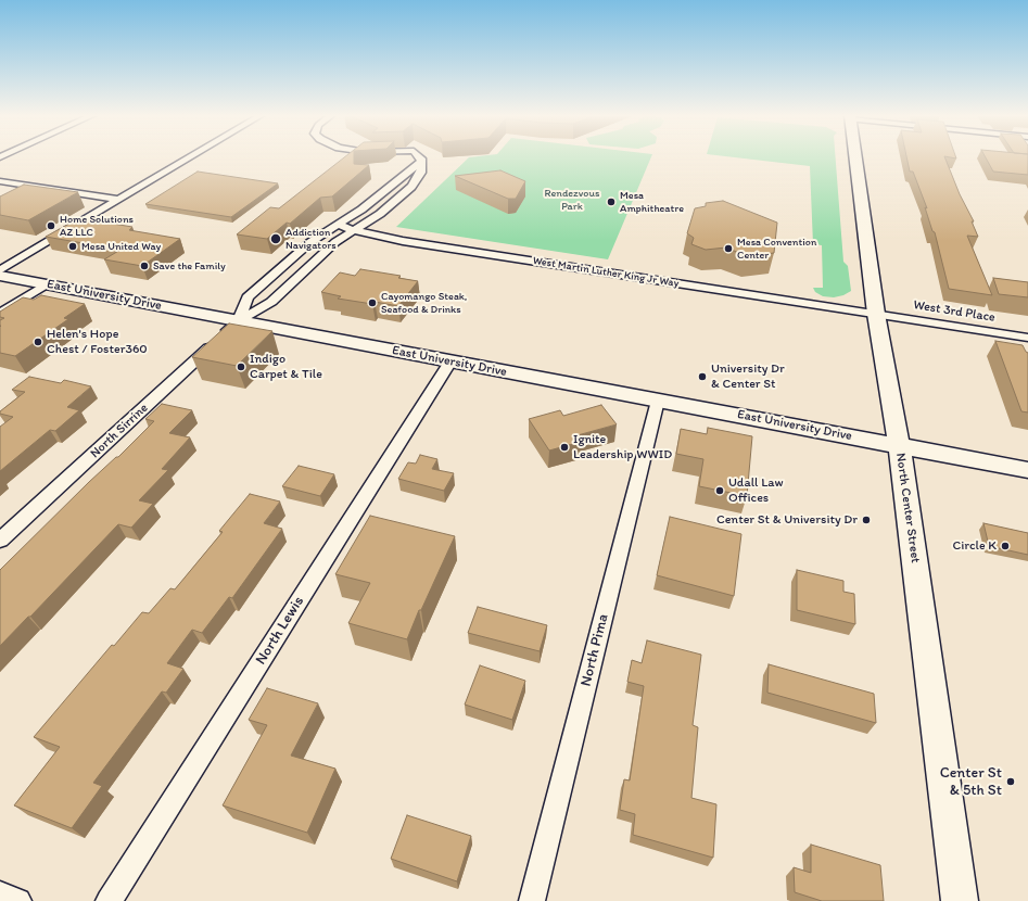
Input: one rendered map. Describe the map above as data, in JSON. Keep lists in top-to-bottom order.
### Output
{
  "streets": {
    "street": [
      "West Martin Luther King Jr Way",
      "East University Drive",
      "West 3rd Place",
      "North Sirrine",
      "North Center Street",
      "North Lewis",
      "North Pima"
    ]
  },
  "crossings": [
    ["West Martin Luther King Jr Way", "West 3rd Place"],
    ["West Martin Luther King Jr Way", "North Center Street"],
    ["East University Drive", "North Sirrine"],
    ["East University Drive", "North Center Street"],
    ["East University Drive", "North Lewis"],
    ["East University Drive", "North Pima"],
    ["West 3rd Place", "North Center Street"]
  ],
  "parks": ["Rendezvous Park"],
  "places": [
    "Mesa Amphitheatre",
    "Home Solutions AZ LLC",
    "Addiction Navigators",
    "Mesa United Way",
    "Mesa Convention Center",
    "Save the Family",
    "Cayomango Steak, Seafood & Drinks",
    "Helen's Hope Chest / Foster360",
    "Indigo Carpet & Tile",
    "University Dr & Center St",
    "Ignite Leadership WWID",
    "Udall Law Offices",
    "Center St & University Dr",
    "Circle K",
    "Center St & 5th St"
  ]
}
